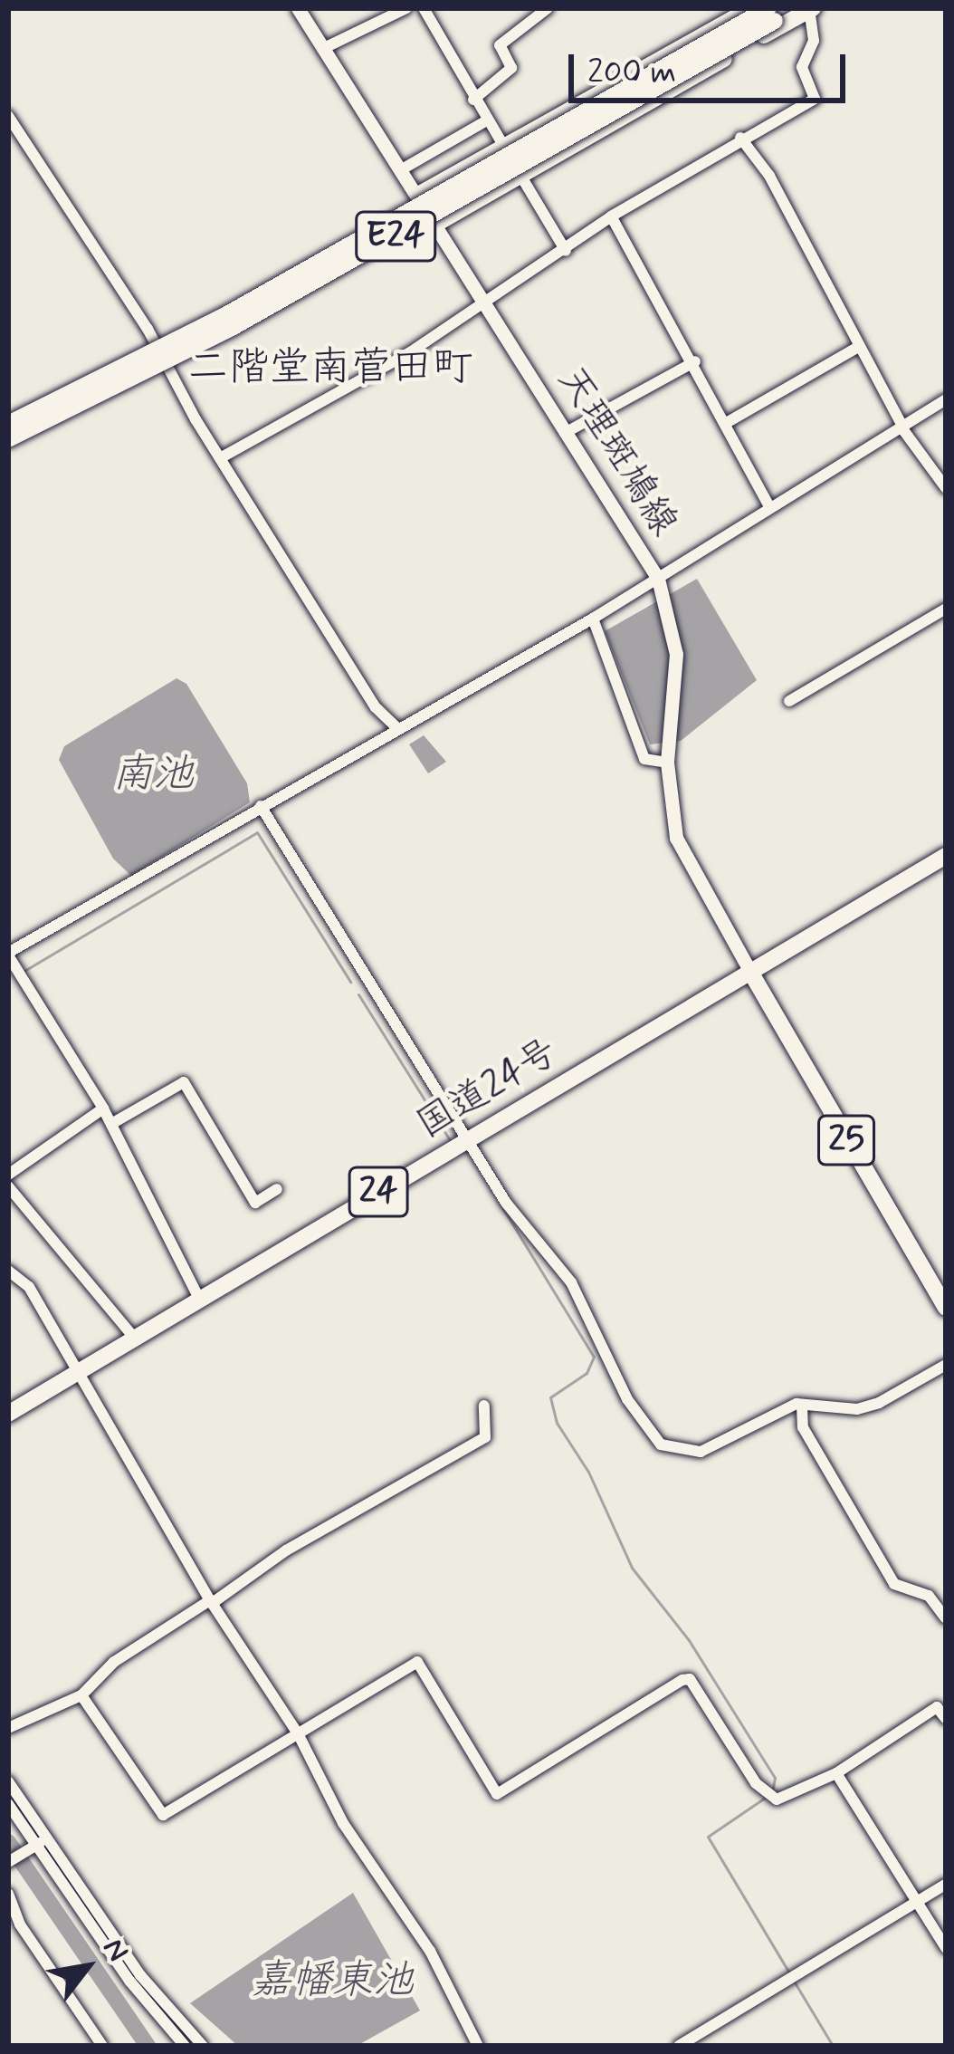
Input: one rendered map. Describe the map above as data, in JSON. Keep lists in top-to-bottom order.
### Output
{
  "streets": {
    "highway": [
      "E24",
      "国道24号",
      "25",
      "24"
    ],
    "main road": ["天理斑鳩線"]
  },
  "crossings": [
    ["天理斑鳩線", "国道24号"],
    ["天理斑鳩線", "25"],
    ["国道24号", "25"]
  ],
  "districts": ["二階堂南菅田町"],
  "water": ["南池", "嘉幡東池"],
  "scale_bar": "200 m",
  "north": "top right"
}
